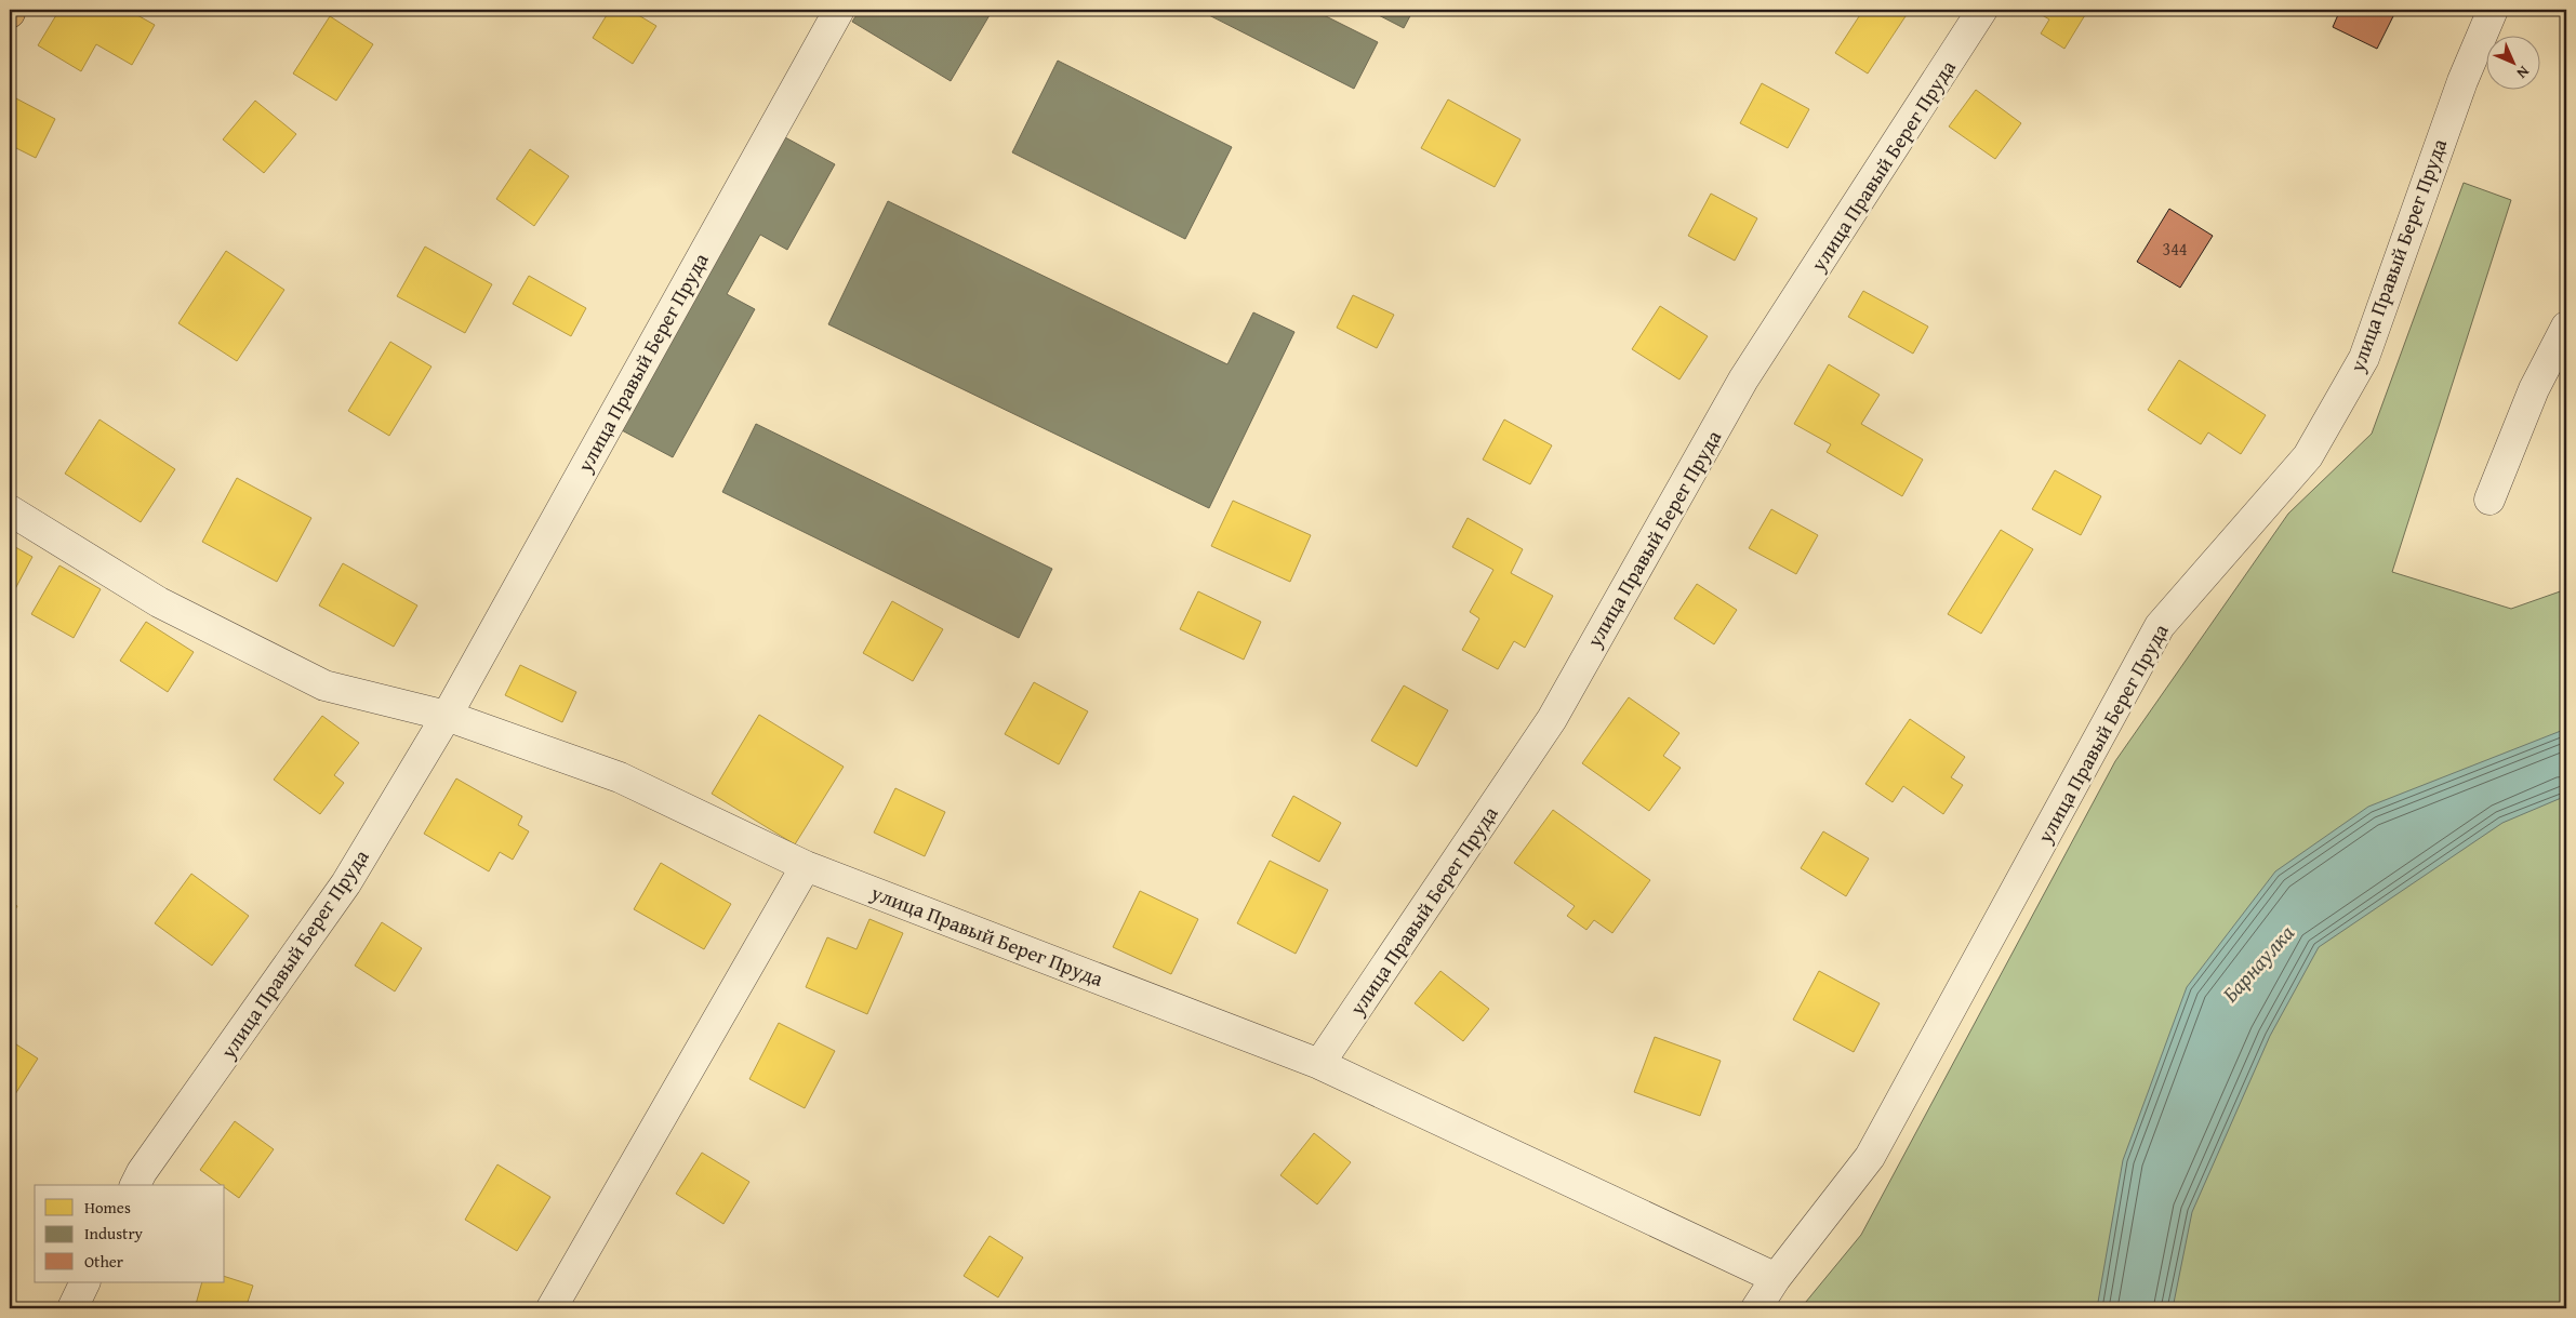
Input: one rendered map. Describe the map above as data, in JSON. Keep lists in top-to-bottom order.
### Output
{
  "streets": {
    "street": ["улица Правый Берег Пруда"]
  },
  "water": ["Барнаулка"],
  "house_numbers": ["344"],
  "legend": ["Homes", "Industry", "Other"],
  "north": "bottom right"
}
